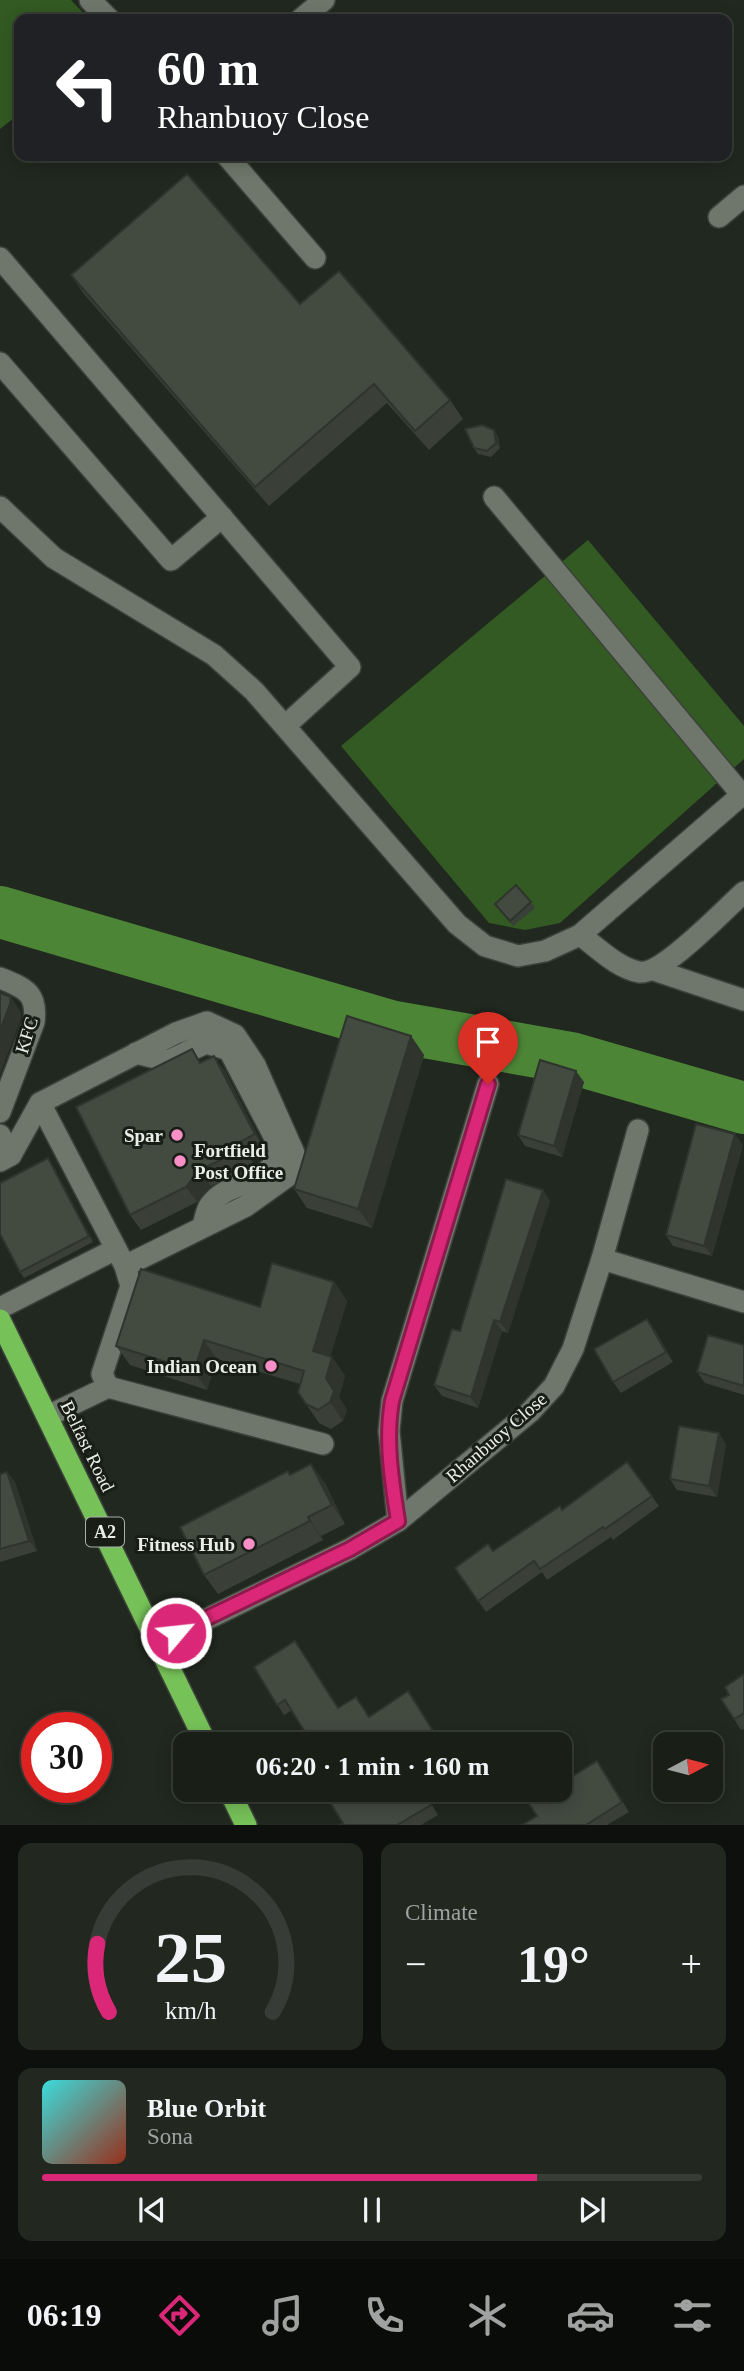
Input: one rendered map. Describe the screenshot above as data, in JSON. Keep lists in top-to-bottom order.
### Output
{
  "streets": {
    "highway": ["Belfast Road", "A2"],
    "street": ["KFC", "Rhanbuoy Close"]
  },
  "crossings": [
    ["Rhanbuoy Close", "Belfast Road"]
  ],
  "places": [
    "Spar",
    "Fortfield Post Office",
    "Indian Ocean",
    "Fitness Hub"
  ],
  "north": "right",
  "page": {
    "turn": ["60 m", "Rhanbuoy Close"],
    "limit": "30",
    "trip": "06:20 · 1 min · 160 m",
    "tile": "Climate",
    "heat": ["−", "19°", "+"],
    "song": ["Blue Orbit", "Sona"],
    "tabs": "06:19",
    "gauge": ["25", "km/h"]
  }
}
